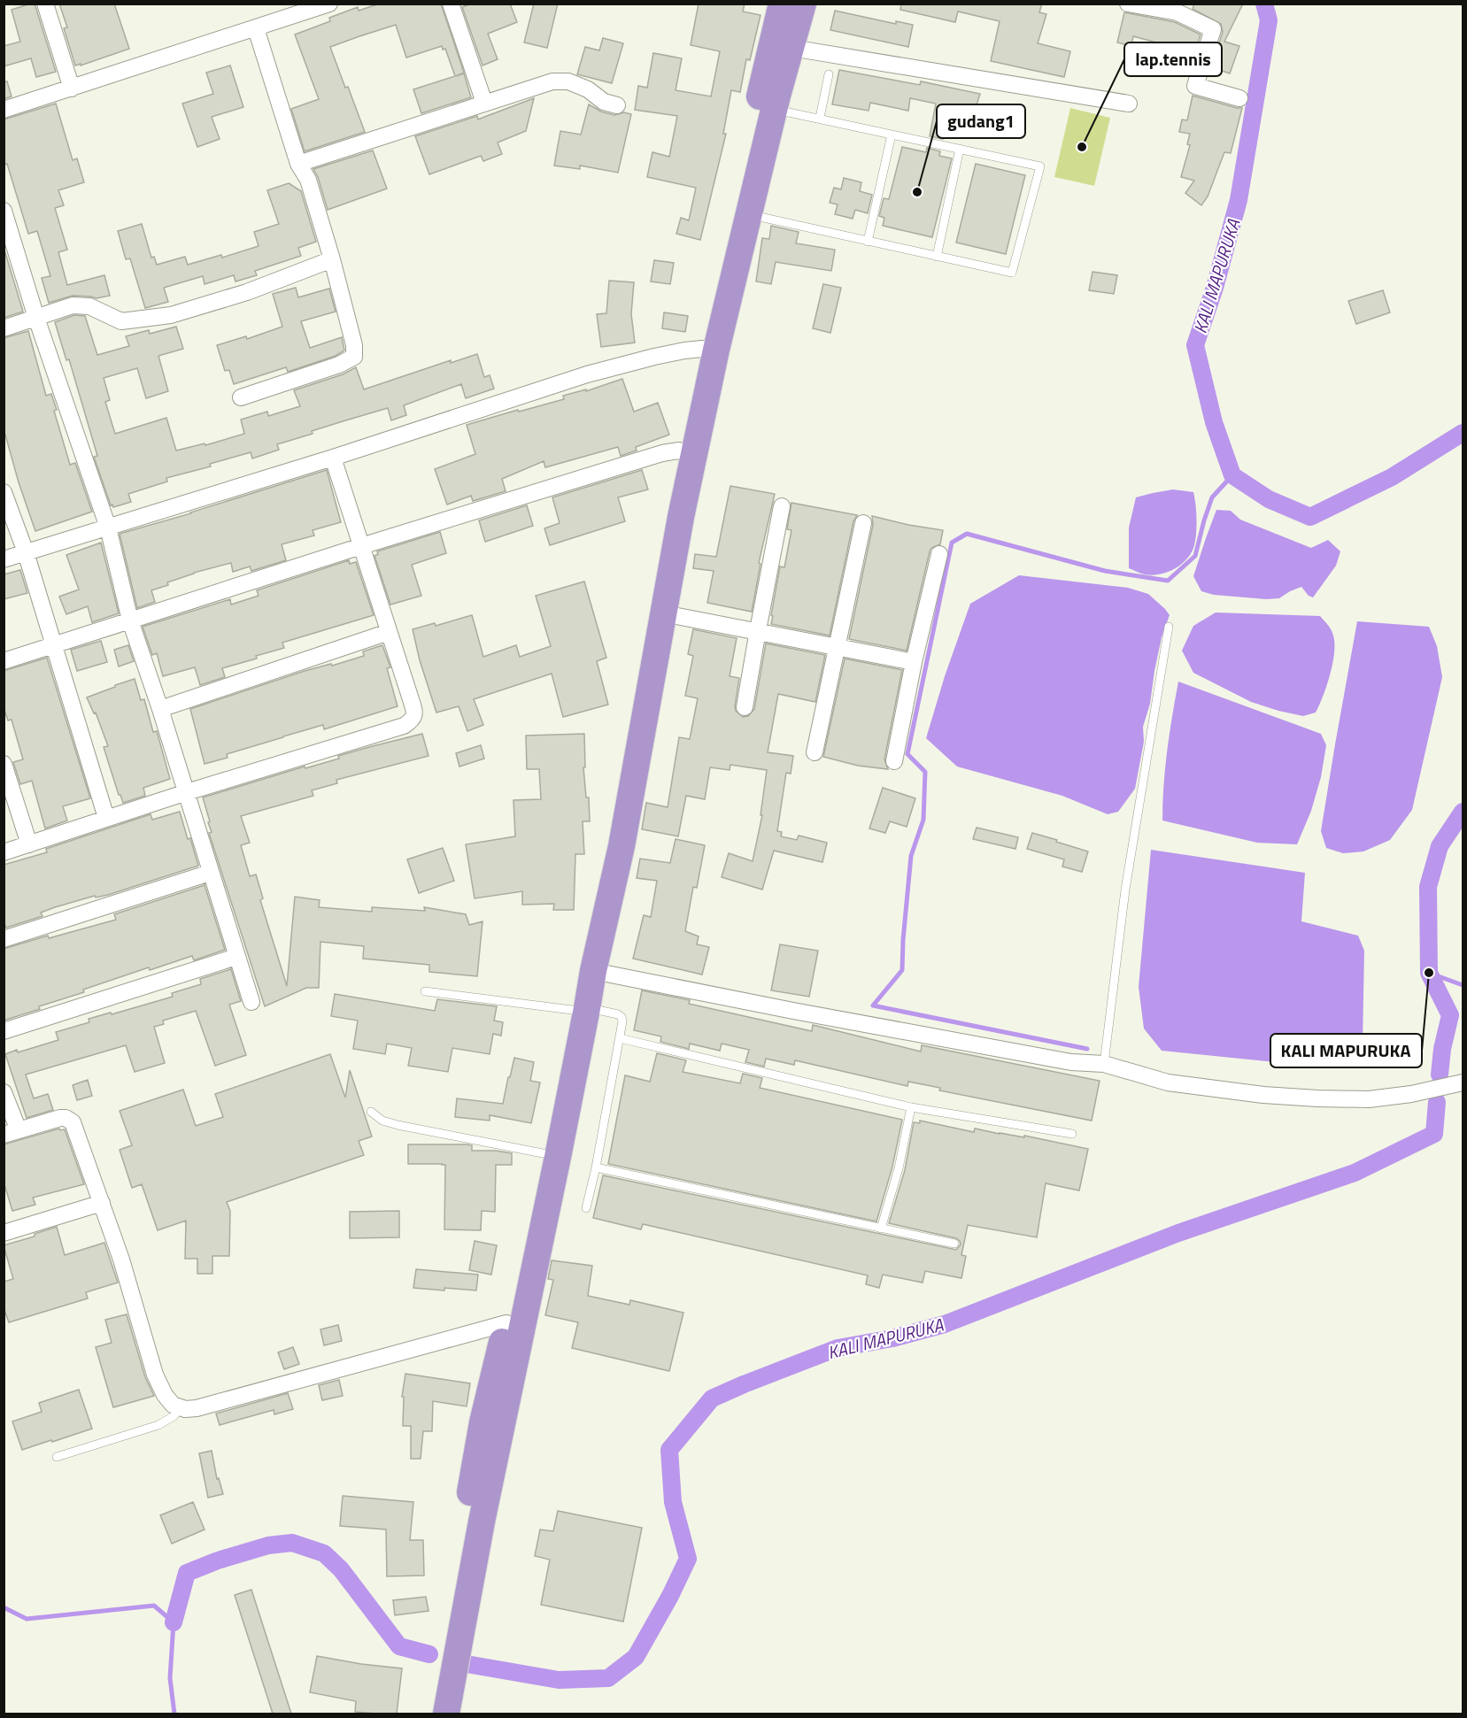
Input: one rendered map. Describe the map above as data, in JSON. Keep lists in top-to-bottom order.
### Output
{
  "water": ["KALI MAPURUKA"],
  "places": ["lap.tennis", "gudang1", "KALI MAPURUKA"]
}
